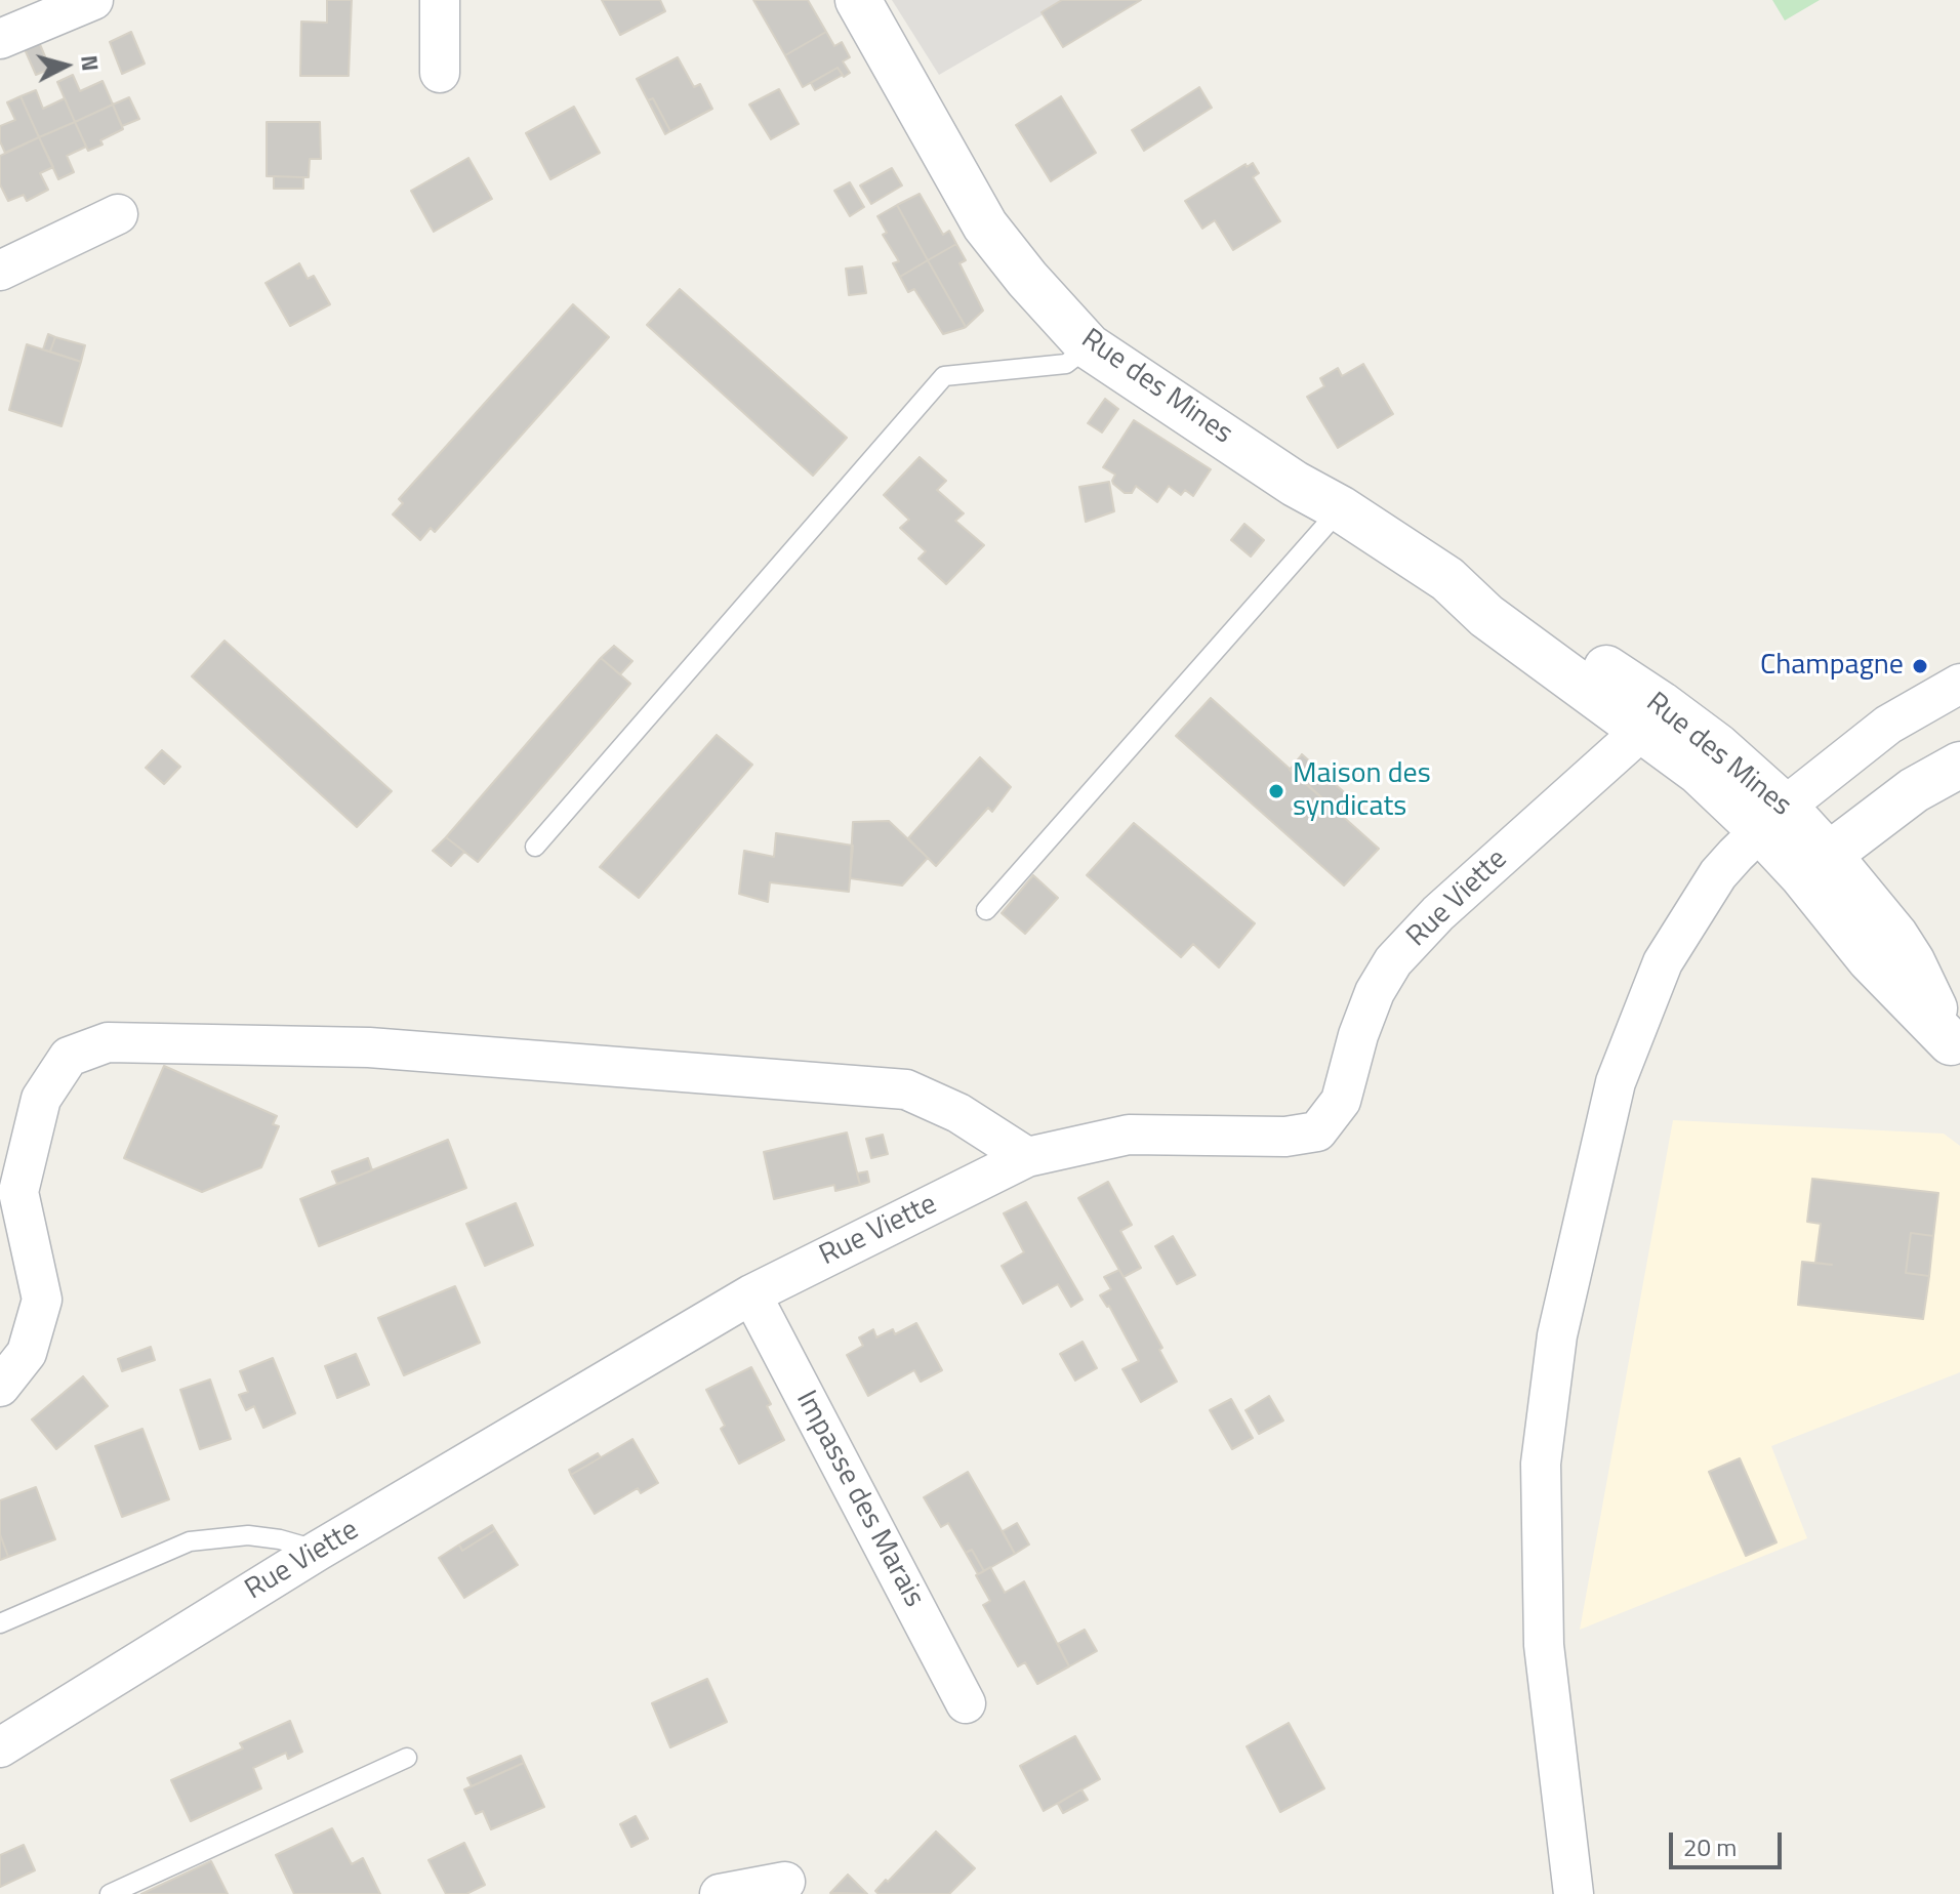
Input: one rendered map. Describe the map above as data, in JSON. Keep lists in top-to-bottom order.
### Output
{
  "streets": {
    "street": ["Rue des Mines", "Rue Viette", "Impasse des Marais"]
  },
  "crossings": [
    ["Rue des Mines", "Rue Viette"],
    ["Rue Viette", "Impasse des Marais"]
  ],
  "places": ["Champagne", "Maison des syndicats"],
  "scale_bar": "20 m",
  "north": "right"
}
